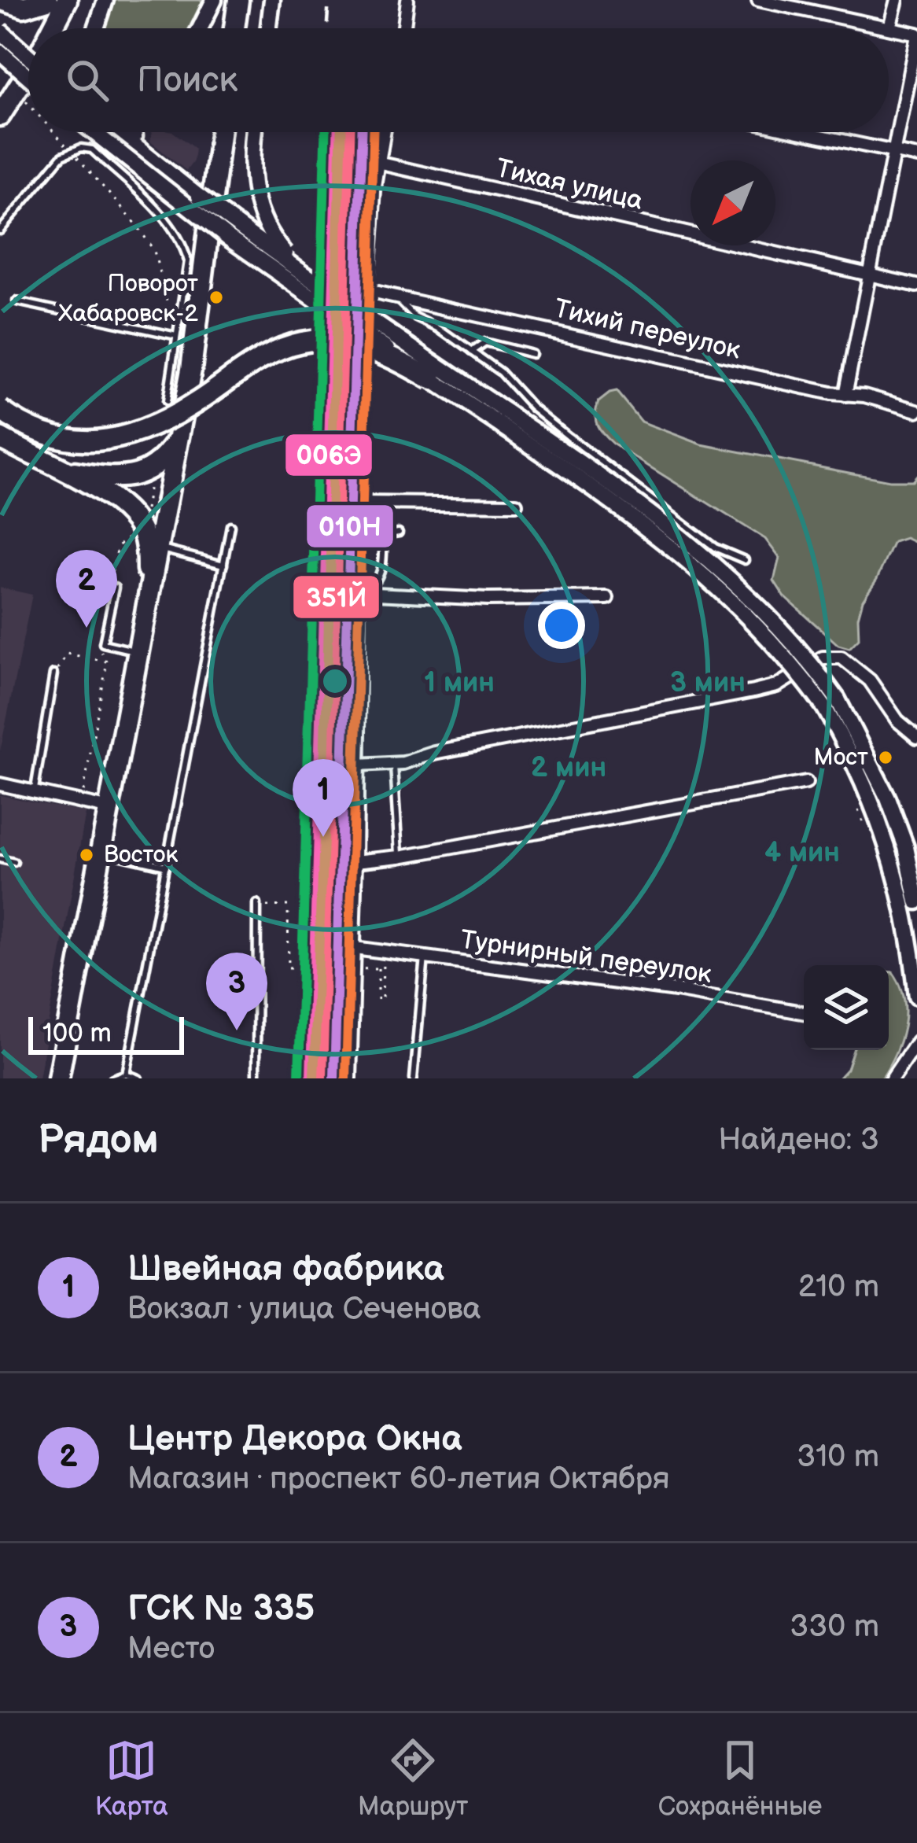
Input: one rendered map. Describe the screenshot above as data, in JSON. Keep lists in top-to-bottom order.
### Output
{
  "streets": {
    "street": ["Тихая улица", "Тихий переулок", "Турнирный переулок"]
  },
  "places": ["Поворот Хабаровск-2", "Мост", "Восток"],
  "lines": ["transit line 351Й", "transit line 010Н", "transit line 006Э"],
  "scale_bar": "100 m",
  "north": "bottom left",
  "page": {
    "search": "Поиск",
    "pins": ["2", "1", "3"],
    "scale": "100 m",
    "heading": ["Рядом", "Найдено: 3"],
    "list": [
      {
        "mark": "1",
        "name": "Швейная фабрика",
        "note": "Вокзал · улица Сеченова",
        "value": "210 m"
      },
      {
        "mark": "2",
        "name": "Центр Декора Окна",
        "note": "Магазин · проспект 60-летия Октября",
        "value": "310 m"
      },
      {
        "mark": "3",
        "name": "ГСК № 335",
        "note": "Место",
        "value": "330 m"
      }
    ],
    "nav": ["Карта", "Маршрут", "Сохранённые"]
  },
  "rings": [
    "1 мин",
    "3 мин",
    "2 мин",
    "4 мин"
  ]
}
